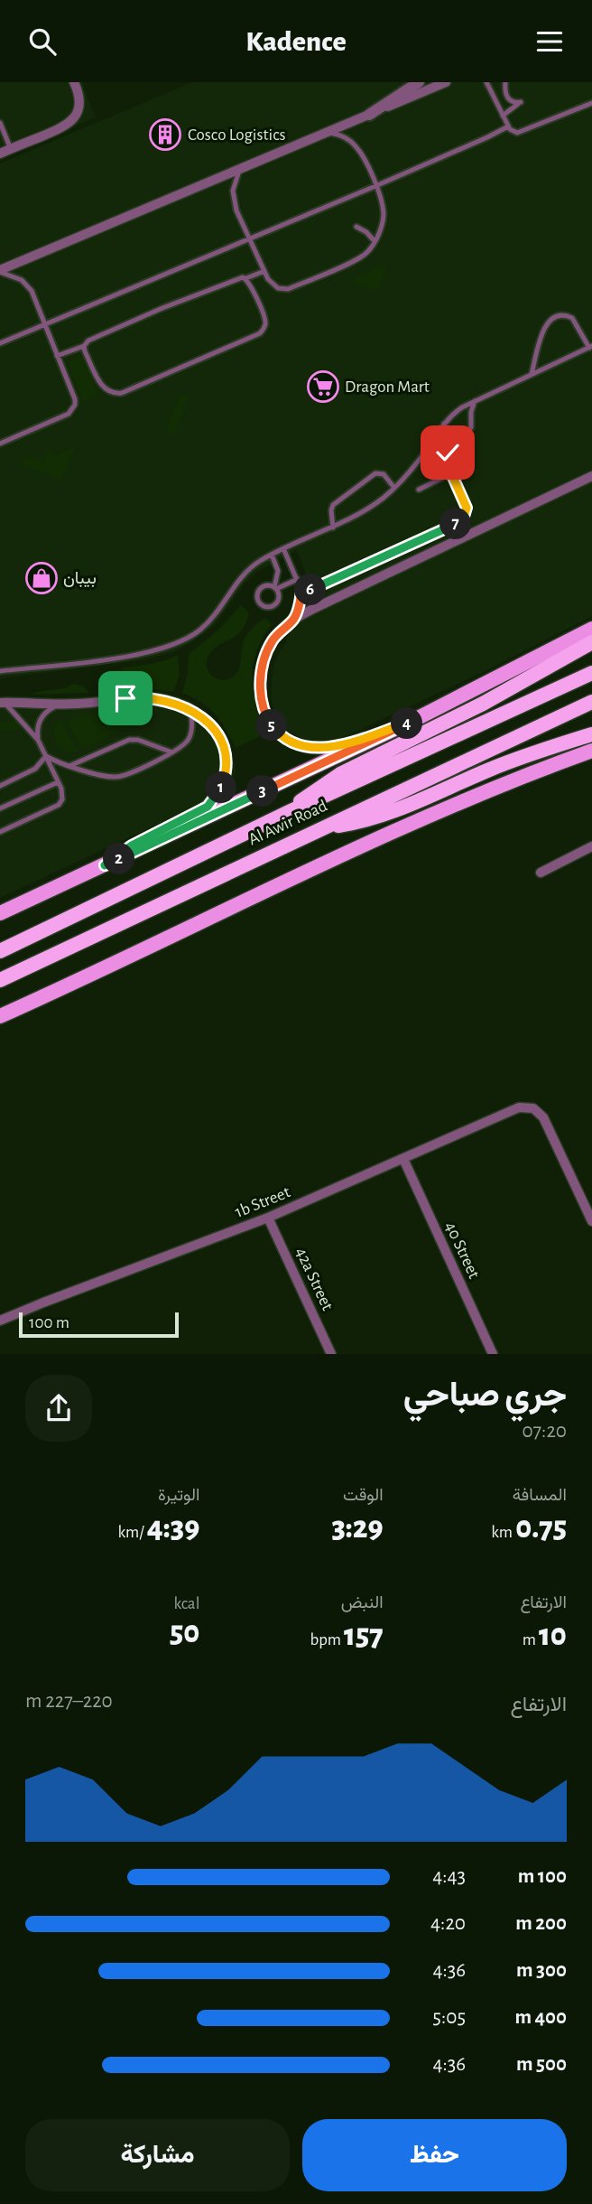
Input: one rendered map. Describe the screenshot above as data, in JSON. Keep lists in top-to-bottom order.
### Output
{
  "streets": {
    "highway": ["Al Awir Road"],
    "street": ["1b Street", "40 Street", "42a Street"]
  },
  "crossings": [
    ["1b Street", "40 Street"],
    ["1b Street", "42a Street"]
  ],
  "places": {
    "building": ["Cosco Logistics"],
    "supermarket": ["Dragon Mart"],
    "shop": ["بيبان"]
  },
  "scale_bar": "100 m",
  "page": {
    "header": "Kadence",
    "pins": [
      "7",
      "6",
      "4",
      "5",
      "1",
      "3",
      "2"
    ],
    "scale": "100 m",
    "heading": ["جري صباحي", "07:20"],
    "stats": [
      ["المسافة", "0.75 km"],
      ["الوقت", "3:29"],
      ["الوتيرة", "4:39 /km"],
      ["الارتفاع", "10 m"],
      ["النبض", "157 bpm"],
      ["kcal", "50"]
    ],
    "chart": ["الارتفاع", "220–227 m"],
    "list": [
      {
        "name": "100 m",
        "note": "4:43"
      },
      {
        "name": "200 m",
        "note": "4:20"
      },
      {
        "name": "300 m",
        "note": "4:36"
      },
      {
        "name": "400 m",
        "note": "5:05"
      },
      {
        "name": "500 m",
        "note": "4:36"
      }
    ],
    "buttons": ["حفظ", "مشاركة"]
  }
}
